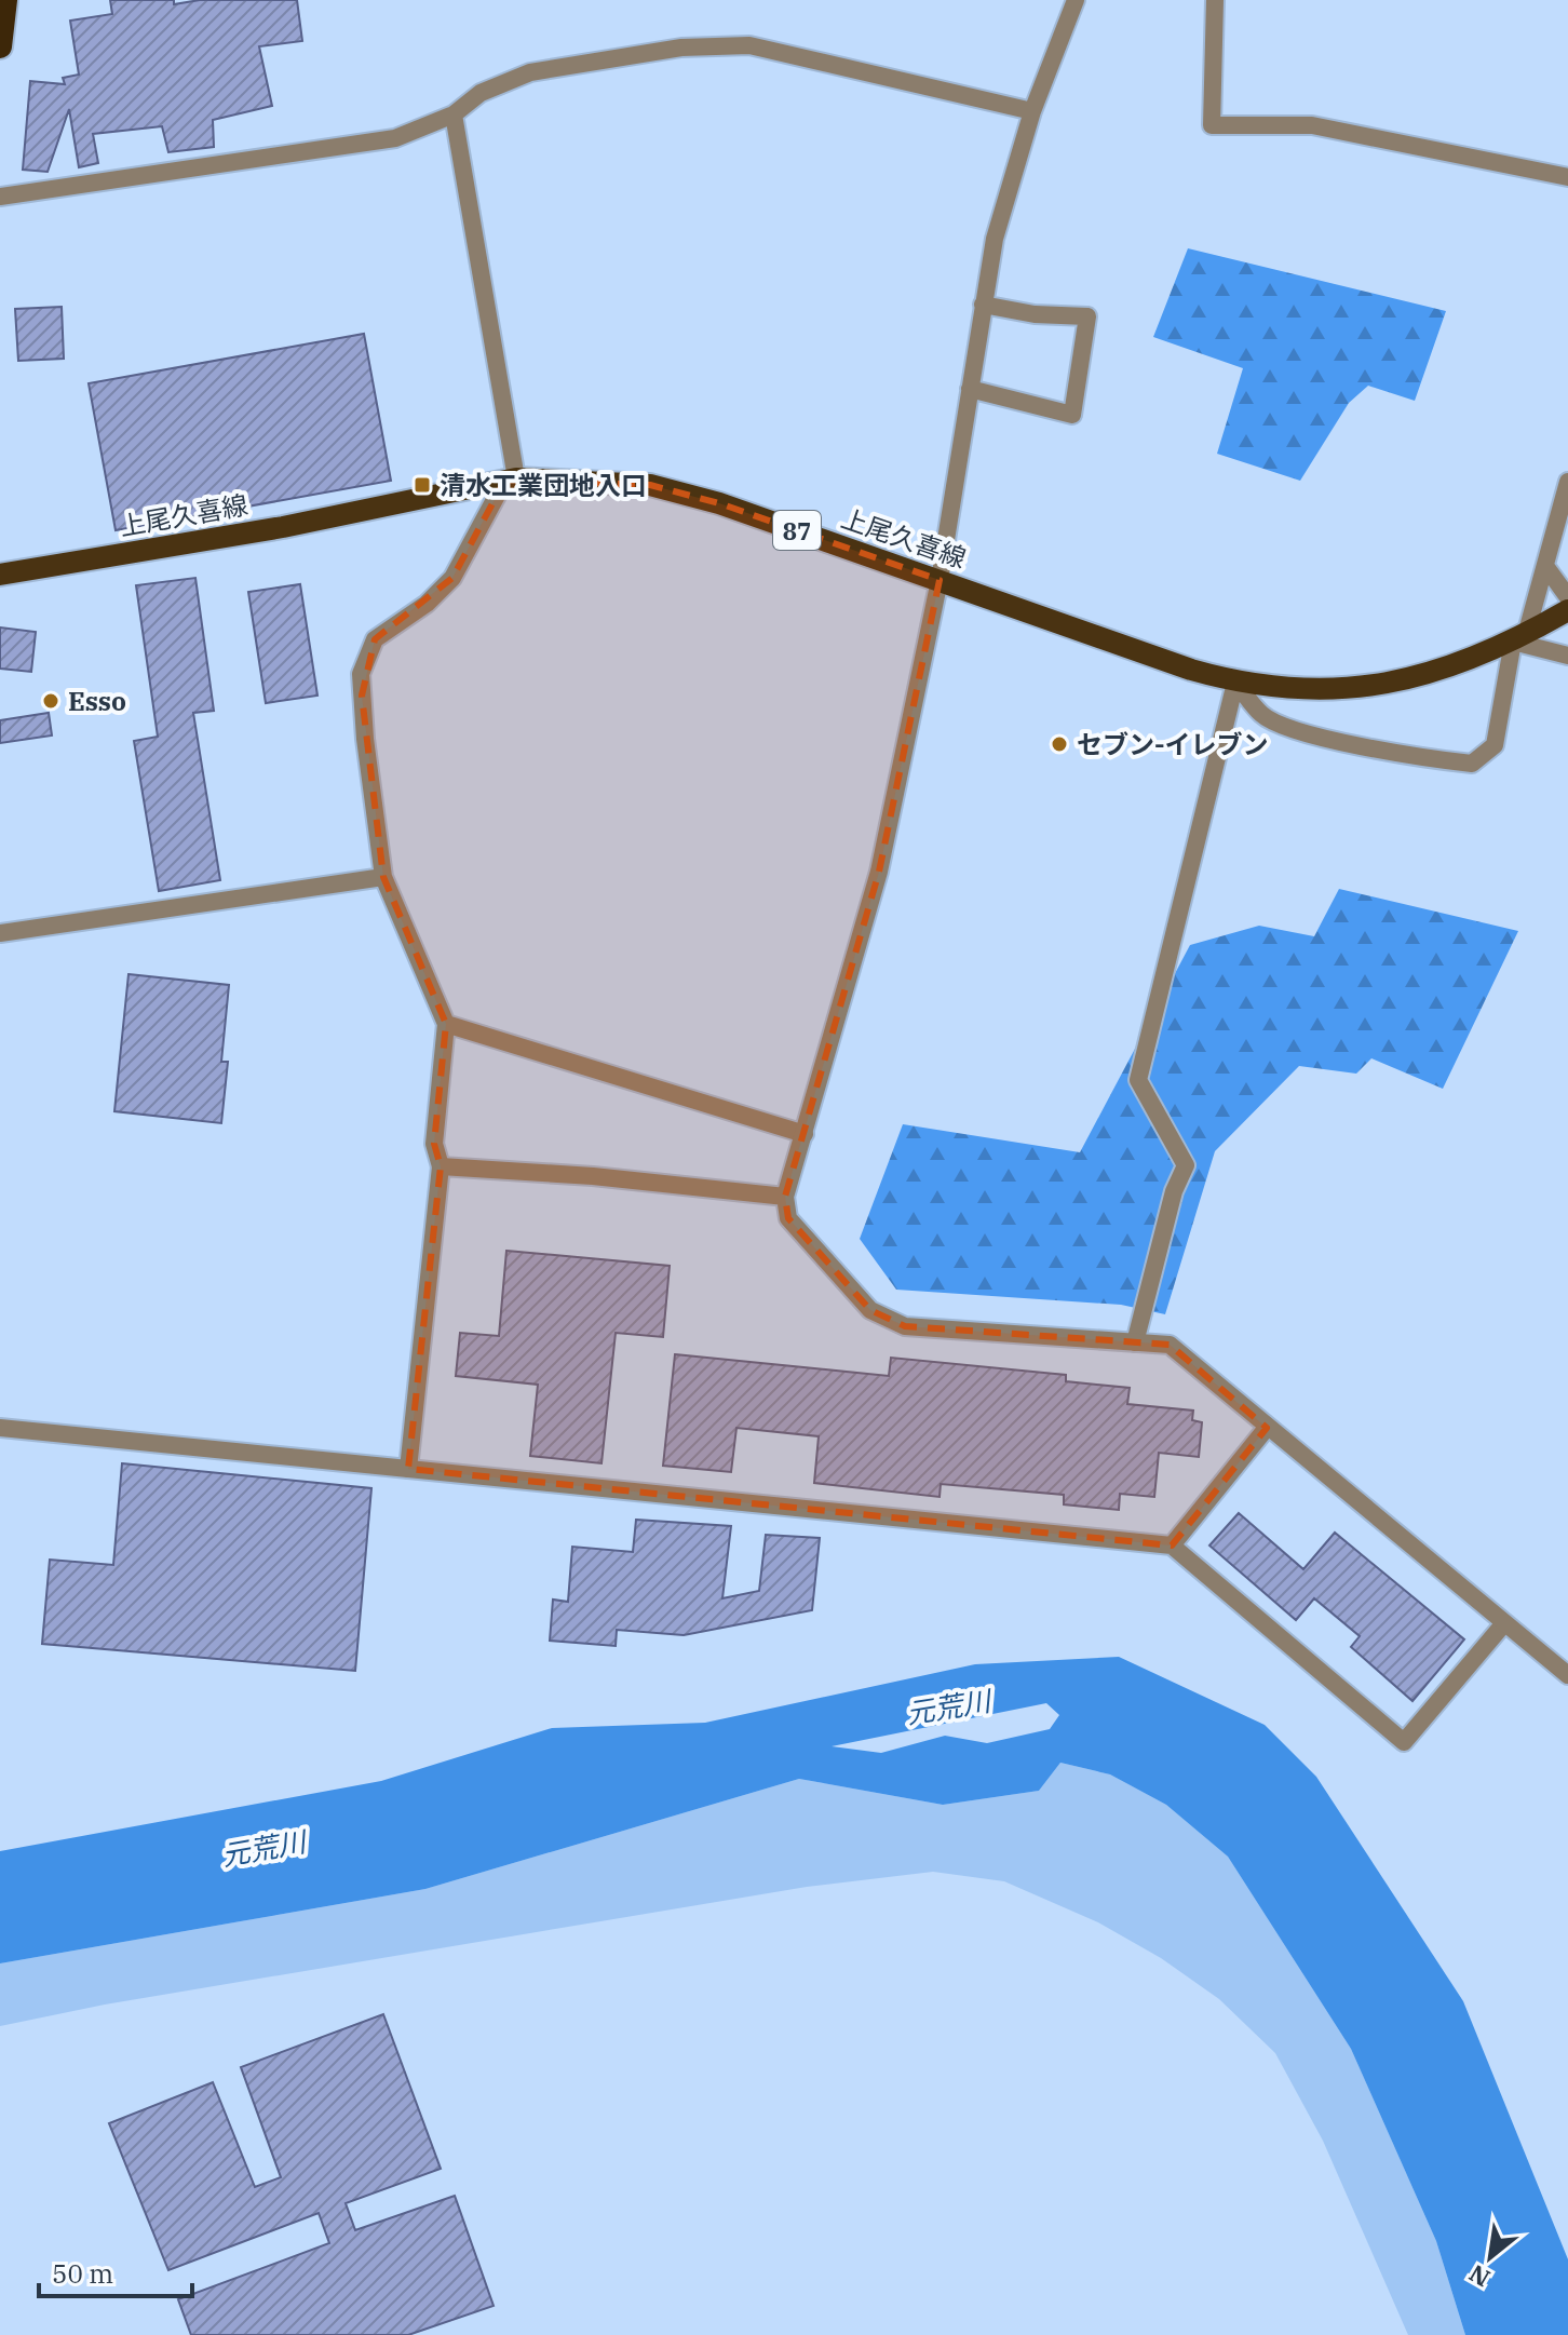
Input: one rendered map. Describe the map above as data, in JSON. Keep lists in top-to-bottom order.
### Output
{
  "streets": {
    "main road": ["上尾久喜線", "87"]
  },
  "water": ["元荒川"],
  "places": {
    "transit": ["清水工業団地入口"],
    "other": ["Esso", "セブン-イレブン"]
  },
  "scale_bar": "50 m",
  "north": "bottom left"
}
